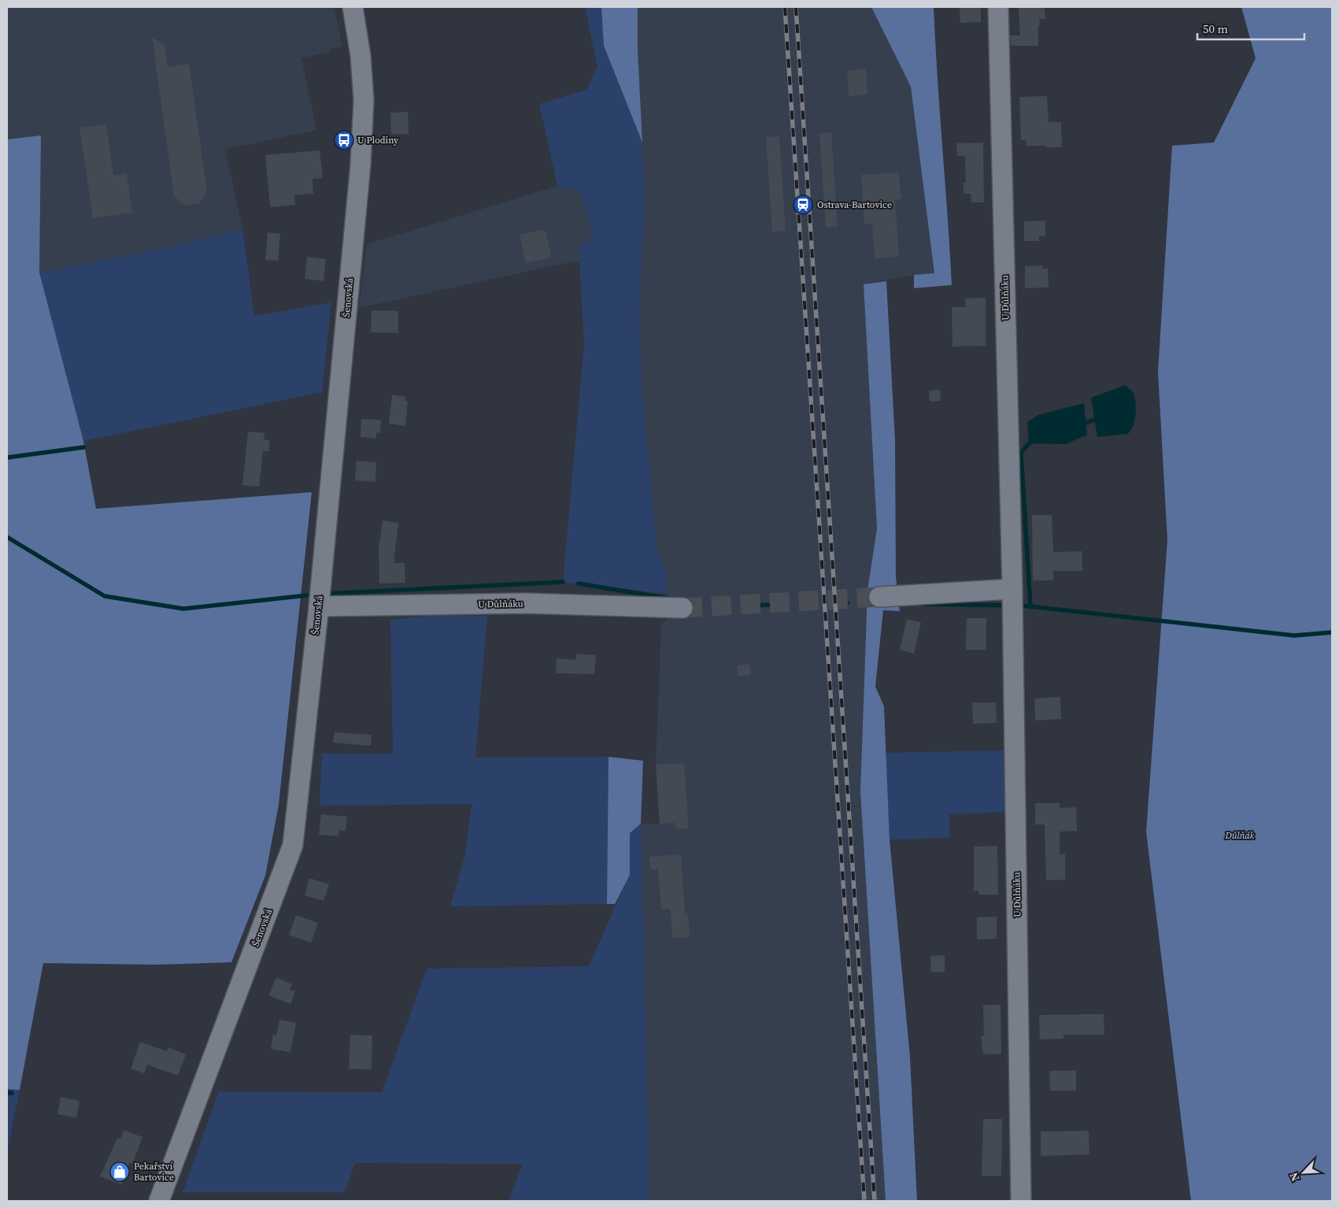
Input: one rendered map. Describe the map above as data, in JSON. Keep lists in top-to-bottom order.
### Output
{
  "streets": {
    "street": ["Šenovská", "U Důlňáku"]
  },
  "crossings": [
    ["Šenovská", "U Důlňáku"]
  ],
  "parks": ["Důlňák"],
  "places": {
    "bus stop": ["U Plodiny"],
    "station": ["Ostrava-Bartovice"],
    "shop": ["Pekařství Bartovice"]
  },
  "scale_bar": "50 m",
  "north": "bottom left"
}
